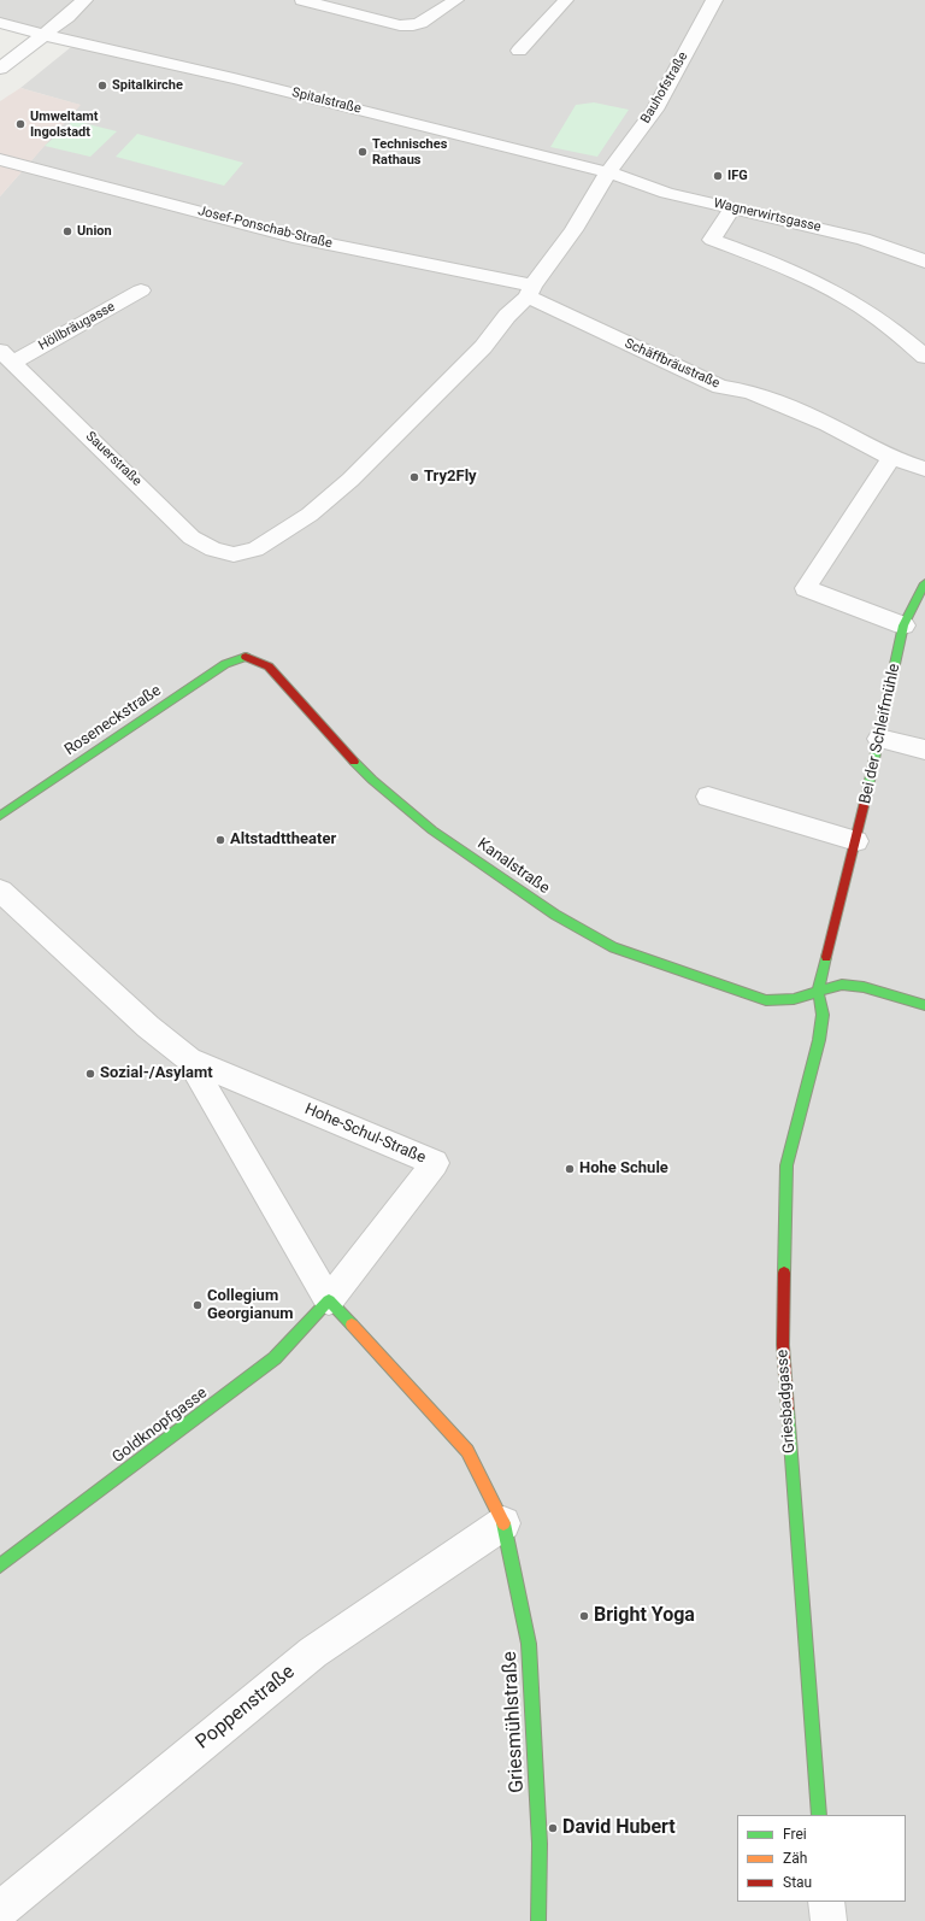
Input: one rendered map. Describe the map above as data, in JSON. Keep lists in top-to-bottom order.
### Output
{
  "streets": {
    "street": [
      "Bauhofstraße",
      "Spitalstraße",
      "Wagnerwirtsgasse",
      "Josef-Ponschab-Straße",
      "Höllbräugasse",
      "Schäffbräustraße",
      "Sauerstraße",
      "Roseneckstraße",
      "Bei der Schleifmühle",
      "Kanalstraße",
      "Hohe-Schul-Straße",
      "Griesbadgasse",
      "Goldknopfgasse",
      "Poppenstraße",
      "Griesmühlstraße"
    ]
  },
  "crossings": [
    ["Bauhofstraße", "Spitalstraße"],
    ["Bauhofstraße", "Wagnerwirtsgasse"],
    ["Spitalstraße", "Wagnerwirtsgasse"],
    ["Josef-Ponschab-Straße", "Schäffbräustraße"],
    ["Josef-Ponschab-Straße", "Sauerstraße"],
    ["Höllbräugasse", "Sauerstraße"],
    ["Schäffbräustraße", "Sauerstraße"],
    ["Roseneckstraße", "Kanalstraße"],
    ["Bei der Schleifmühle", "Kanalstraße"],
    ["Bei der Schleifmühle", "Griesbadgasse"],
    ["Kanalstraße", "Griesbadgasse"],
    ["Hohe-Schul-Straße", "Goldknopfgasse"],
    ["Hohe-Schul-Straße", "Poppenstraße"],
    ["Hohe-Schul-Straße", "Griesmühlstraße"],
    ["Poppenstraße", "Griesmühlstraße"]
  ],
  "places": [
    "Spitalkirche",
    "Umweltamt Ingolstadt",
    "Technisches Rathaus",
    "IFG",
    "Union",
    "Try2Fly",
    "Altstadttheater",
    "Sozial-/Asylamt",
    "Hohe Schule",
    "Collegium Georgianum",
    "Bright Yoga",
    "David Hubert"
  ],
  "legend": ["Frei", "Zäh", "Stau"]
}
